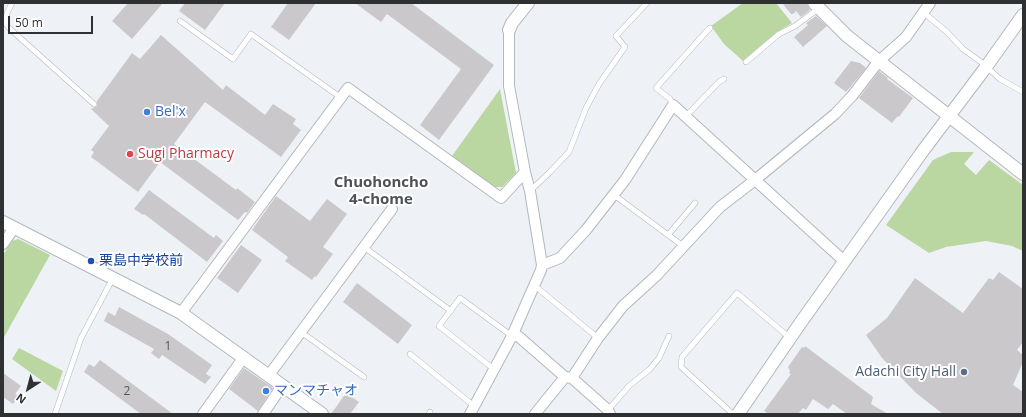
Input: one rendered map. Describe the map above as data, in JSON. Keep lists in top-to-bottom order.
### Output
{
  "districts": ["Chuohoncho 4-chome"],
  "places": [
    "Bel'x",
    "Sugi Pharmacy",
    "栗島中学校前",
    "Adachi City Hall",
    "マンマチャオ"
  ],
  "house_numbers": ["1", "2"],
  "scale_bar": "50 m",
  "north": "bottom left"
}
